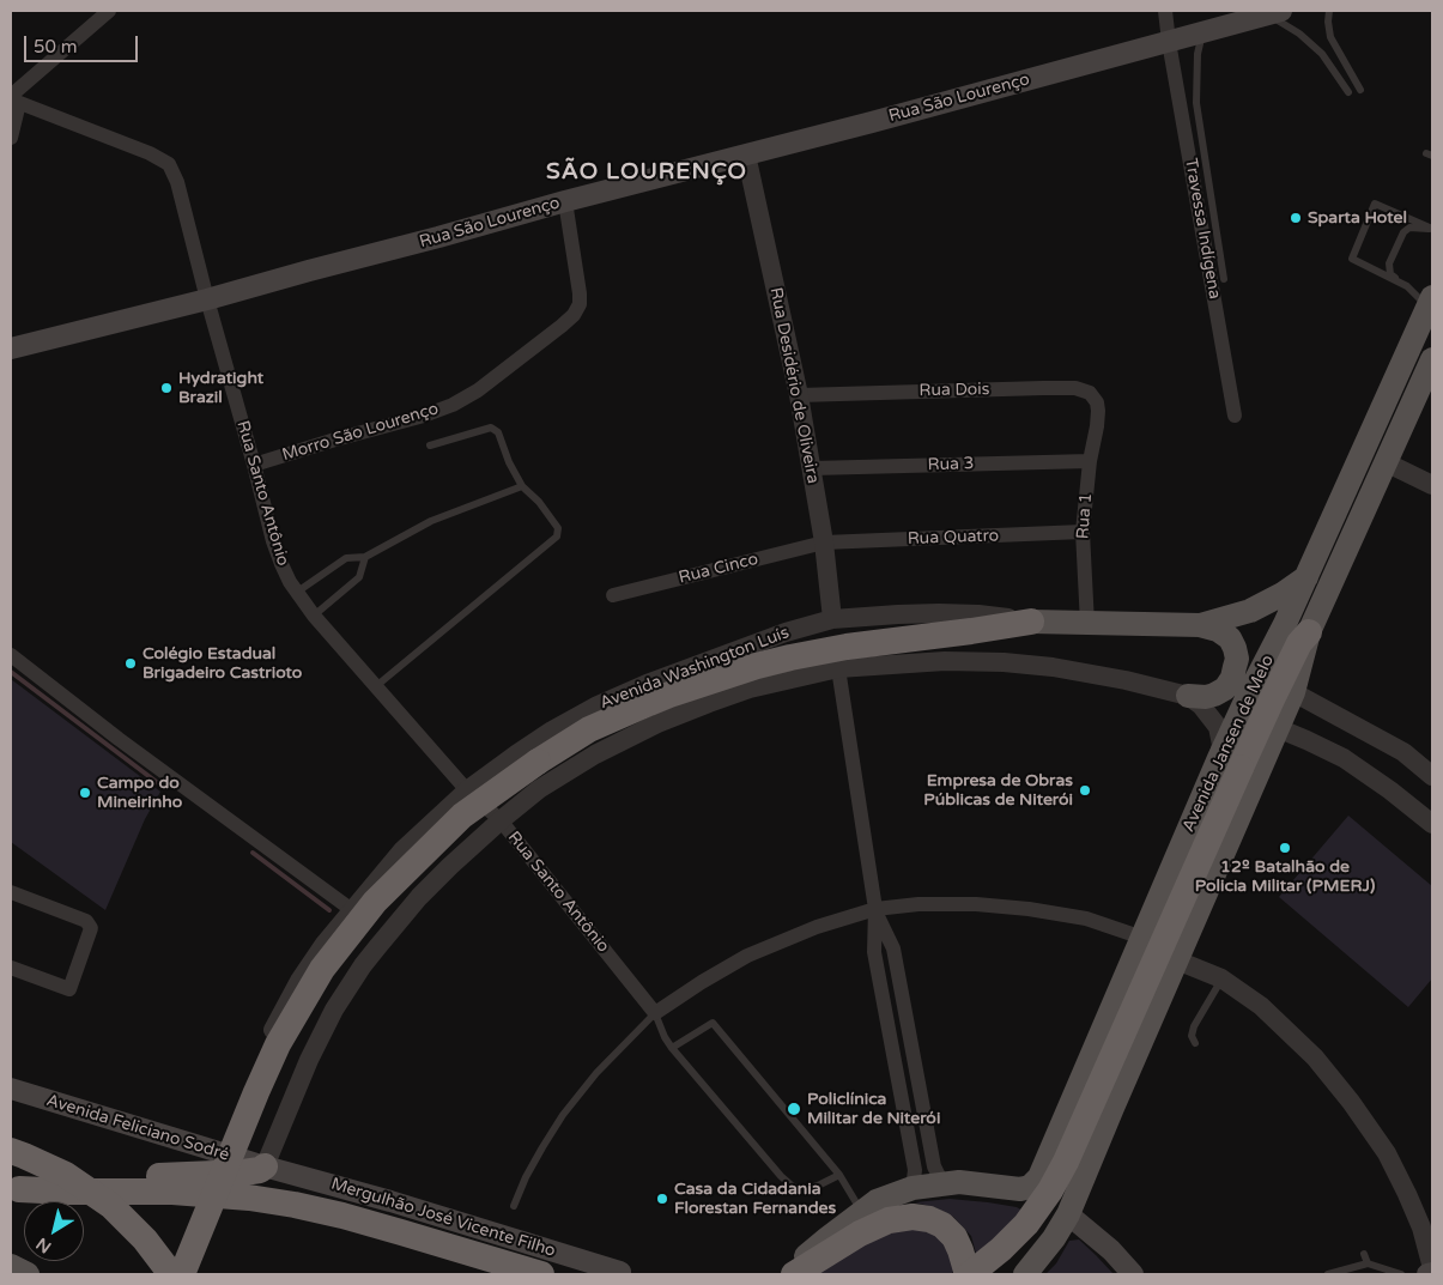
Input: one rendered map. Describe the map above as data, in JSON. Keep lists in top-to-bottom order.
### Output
{
  "streets": {
    "main road": [
      "Rua São Lourenço",
      "Avenida Washington Luís",
      "Avenida Jansen de Melo",
      "Avenida Feliciano Sodré",
      "Mergulhão José Vicente Filho"
    ],
    "street": [
      "Travessa Indígena",
      "Rua Desidério de Oliveira",
      "Rua Dois",
      "Morro São Lourenço",
      "Rua 3",
      "Rua Santo Antônio",
      "Rua 1",
      "Rua Quatro",
      "Rua Cinco"
    ]
  },
  "crossings": [
    ["Rua São Lourenço", "Travessa Indígena"],
    ["Rua São Lourenço", "Rua Desidério de Oliveira"],
    ["Rua São Lourenço", "Morro São Lourenço"],
    ["Rua São Lourenço", "Rua Santo Antônio"],
    ["Rua Desidério de Oliveira", "Rua Dois"],
    ["Rua Desidério de Oliveira", "Rua 3"],
    ["Rua Desidério de Oliveira", "Rua Quatro"],
    ["Rua Desidério de Oliveira", "Rua Cinco"],
    ["Rua Desidério de Oliveira", "Avenida Washington Luís"],
    ["Rua Dois", "Rua 1"],
    ["Morro São Lourenço", "Rua Santo Antônio"],
    ["Rua 3", "Rua 1"],
    ["Rua Santo Antônio", "Avenida Washington Luís"],
    ["Rua 1", "Rua Quatro"],
    ["Rua 1", "Avenida Washington Luís"],
    ["Rua Quatro", "Rua Cinco"],
    ["Avenida Washington Luís", "Avenida Jansen de Melo"],
    ["Avenida Washington Luís", "Avenida Feliciano Sodré"],
    ["Avenida Feliciano Sodré", "Mergulhão José Vicente Filho"]
  ],
  "districts": ["SÃO LOURENÇO"],
  "places": [
    "Sparta Hotel",
    "Hydratight Brazil",
    "Colégio Estadual Brigadeiro Castrioto",
    "Empresa de Obras Públicas de Niterói",
    "Campo do Mineirinho",
    "12º Batalhão de Policia Militar (PMERJ)",
    "Policlínica Militar de Niterói",
    "Casa da Cidadania Florestan Fernandes"
  ],
  "scale_bar": "50 m",
  "north": "bottom left"
}
